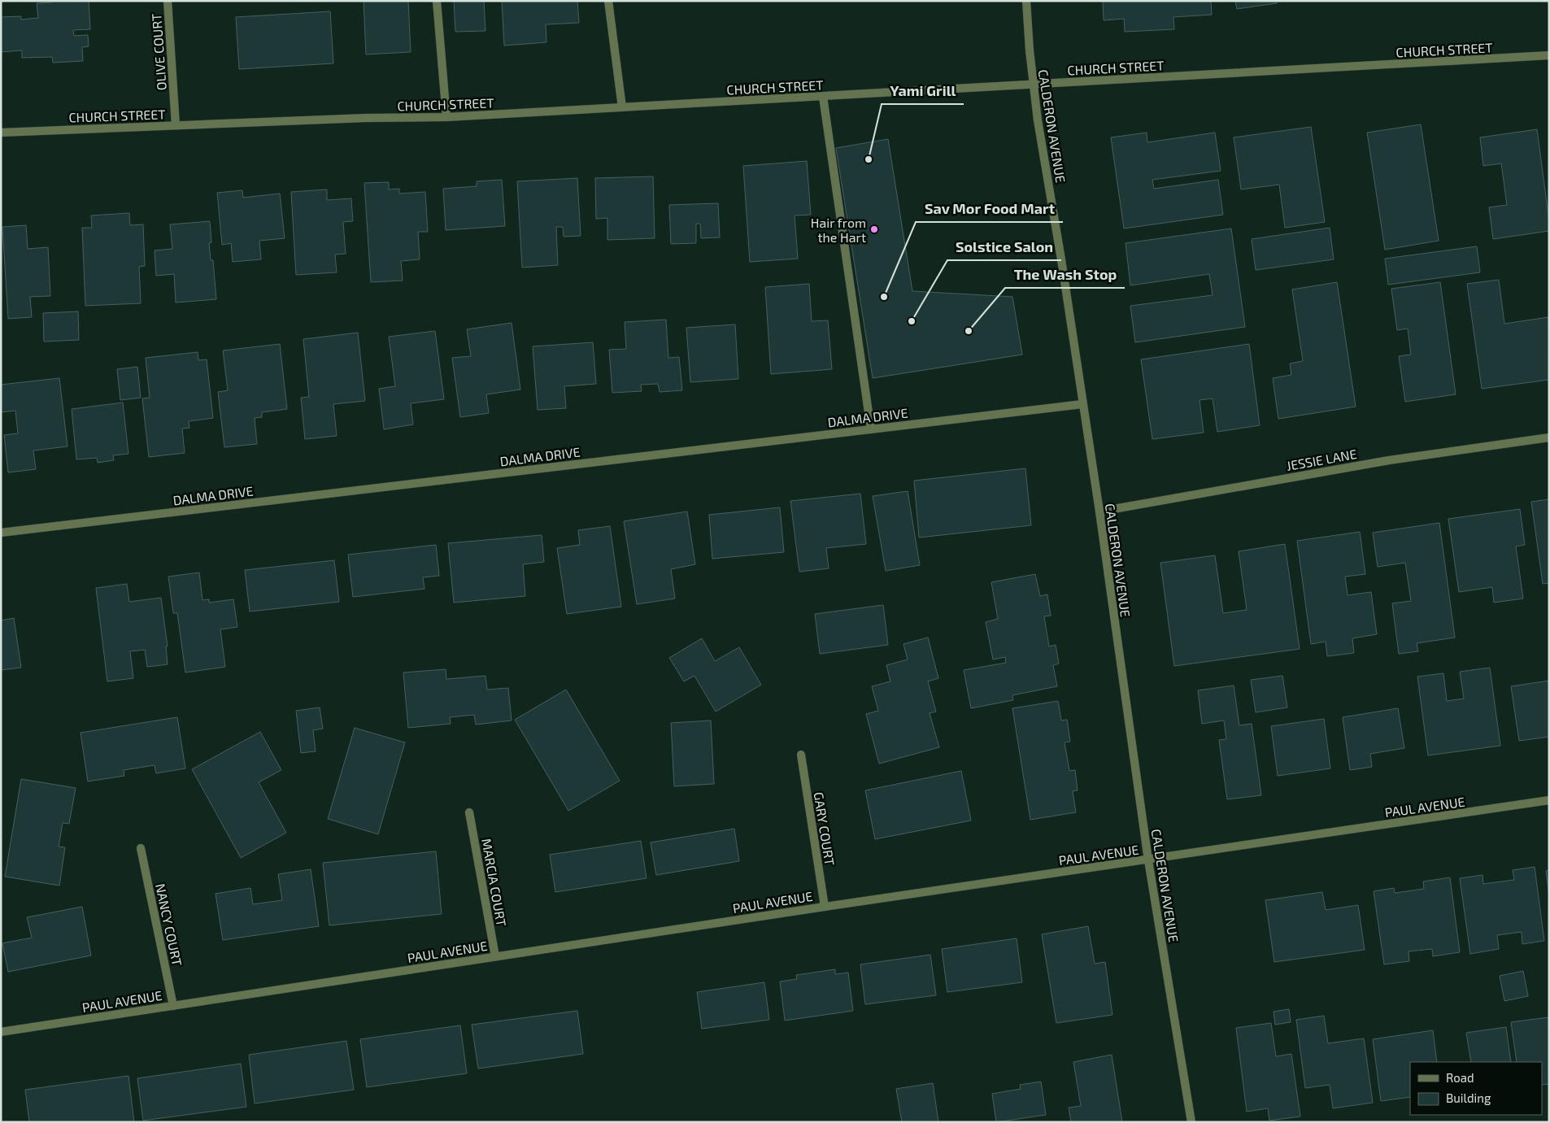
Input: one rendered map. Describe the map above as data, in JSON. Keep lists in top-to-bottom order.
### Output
{
  "streets": {
    "street": [
      "CHURCH STREET",
      "OLIVE COURT",
      "CALDERON AVENUE",
      "DALMA DRIVE",
      "JESSIE LANE",
      "PAUL AVENUE",
      "GARY COURT",
      "MARCIA COURT",
      "NANCY COURT"
    ]
  },
  "crossings": [
    ["CHURCH STREET", "OLIVE COURT"],
    ["CHURCH STREET", "CALDERON AVENUE"],
    ["CALDERON AVENUE", "DALMA DRIVE"],
    ["CALDERON AVENUE", "JESSIE LANE"],
    ["CALDERON AVENUE", "PAUL AVENUE"],
    ["PAUL AVENUE", "GARY COURT"],
    ["PAUL AVENUE", "MARCIA COURT"],
    ["PAUL AVENUE", "NANCY COURT"]
  ],
  "places": [
    "Yami Grill",
    "Hair from the Hart",
    "Sav Mor Food Mart",
    "Solstice Salon",
    "The Wash Stop"
  ],
  "legend": ["Road", "Building"]
}
